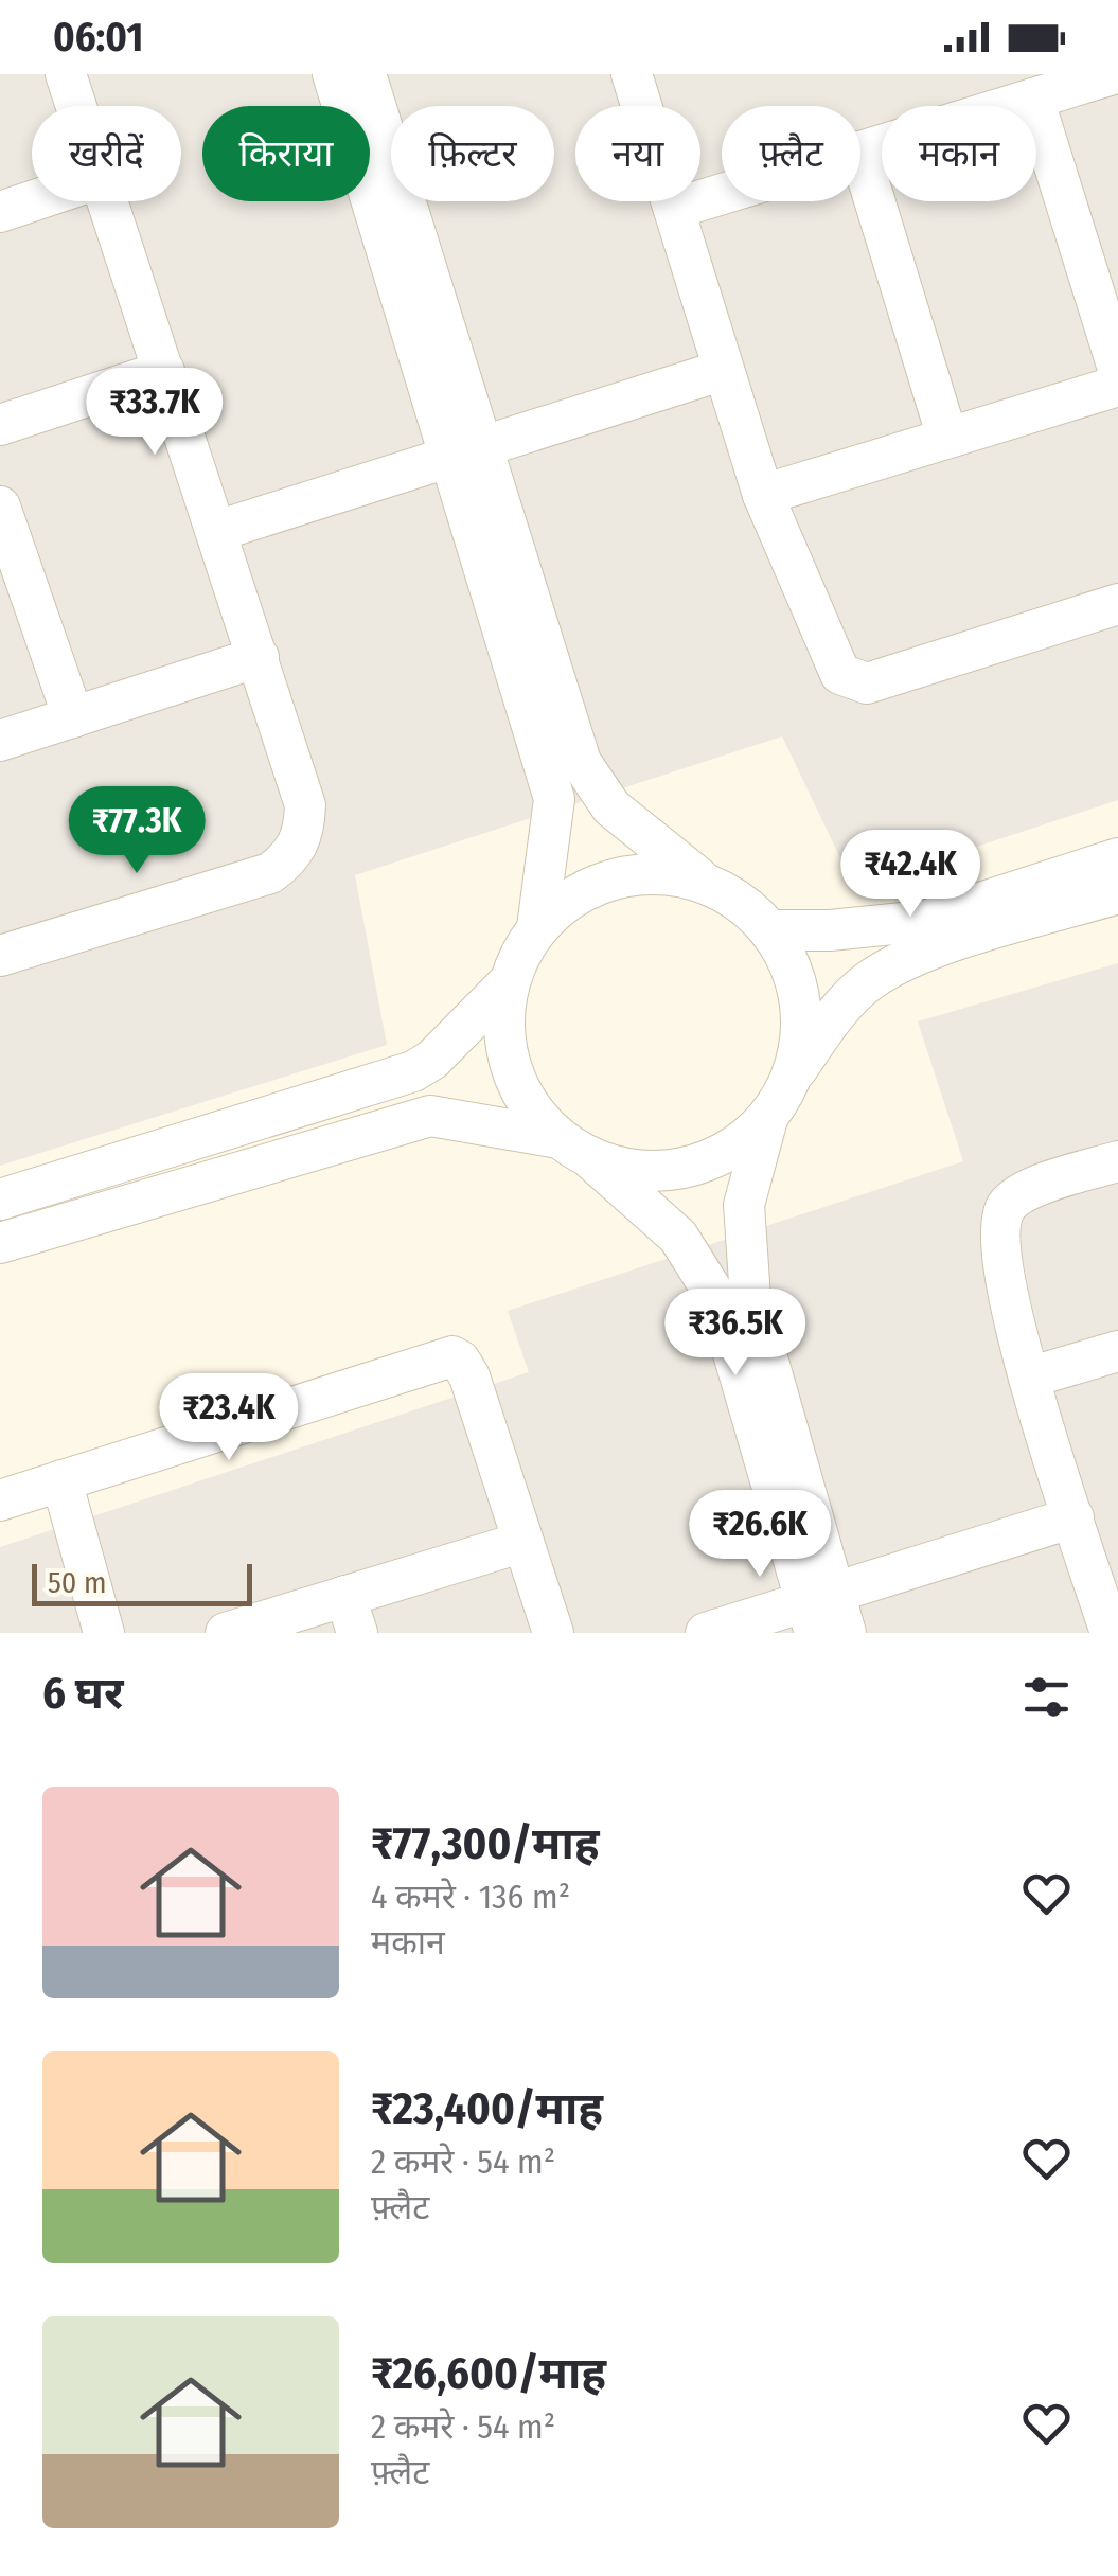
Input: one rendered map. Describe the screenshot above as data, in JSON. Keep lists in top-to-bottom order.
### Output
{
  "scale_bar": "50 m",
  "page": {
    "status": "06:01",
    "chip": [
      "खरीदें",
      "किराया",
      "फ़िल्टर",
      "नया",
      "फ़्लैट",
      "मकान"
    ],
    "price": [
      "₹33.7K",
      "₹77.3K",
      "₹42.4K",
      "₹36.5K",
      "₹23.4K",
      "₹26.6K"
    ],
    "scale": "50 m",
    "heading": "6 घर",
    "list": [
      {
        "name": "₹77,300/माह",
        "note": "4 कमरे · 136 m² · मकान"
      },
      {
        "name": "₹23,400/माह",
        "note": "2 कमरे · 54 m² · फ़्लैट"
      },
      {
        "name": "₹26,600/माह",
        "note": "2 कमरे · 54 m² · फ़्लैट"
      }
    ]
  }
}
